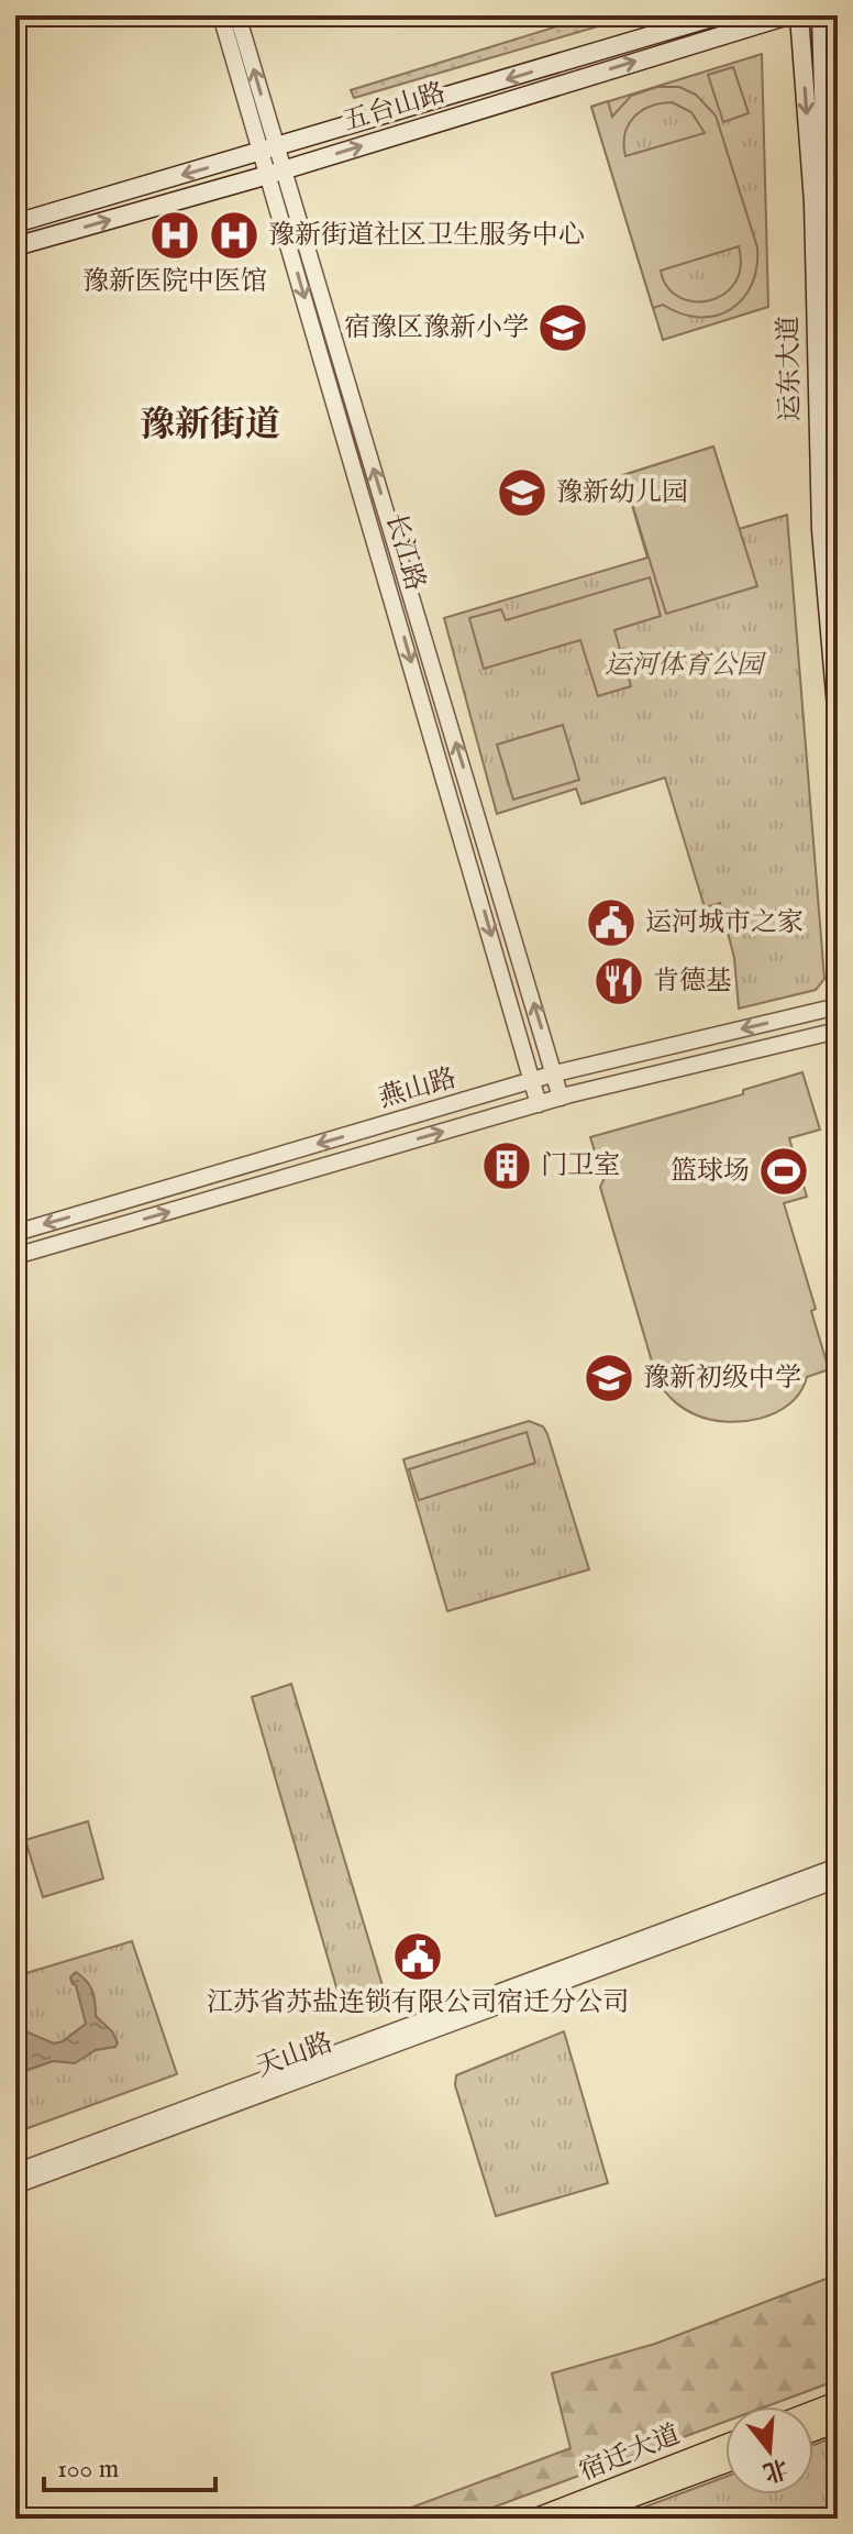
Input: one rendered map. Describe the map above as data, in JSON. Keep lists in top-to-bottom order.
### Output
{
  "streets": {
    "main road": ["五台山路", "运东大道", "宿迁大道"],
    "street": ["长江路", "燕山路", "天山路"]
  },
  "crossings": [
    ["五台山路", "长江路"],
    ["长江路", "燕山路"]
  ],
  "districts": ["豫新街道"],
  "parks": ["运河体育公园"],
  "places": {
    "hospital": ["豫新医院中医馆", "豫新街道社区卫生服务中心"],
    "school or university": ["宿豫区豫新小学", "豫新幼儿园", "豫新初级中学"],
    "public building": ["运河城市之家", "江苏省苏盐连锁有限公司宿迁分公司"],
    "restaurant": ["肯德基"],
    "building": ["门卫室"],
    "sports": ["篮球场"]
  },
  "scale_bar": "100 m",
  "north": "bottom"
}
